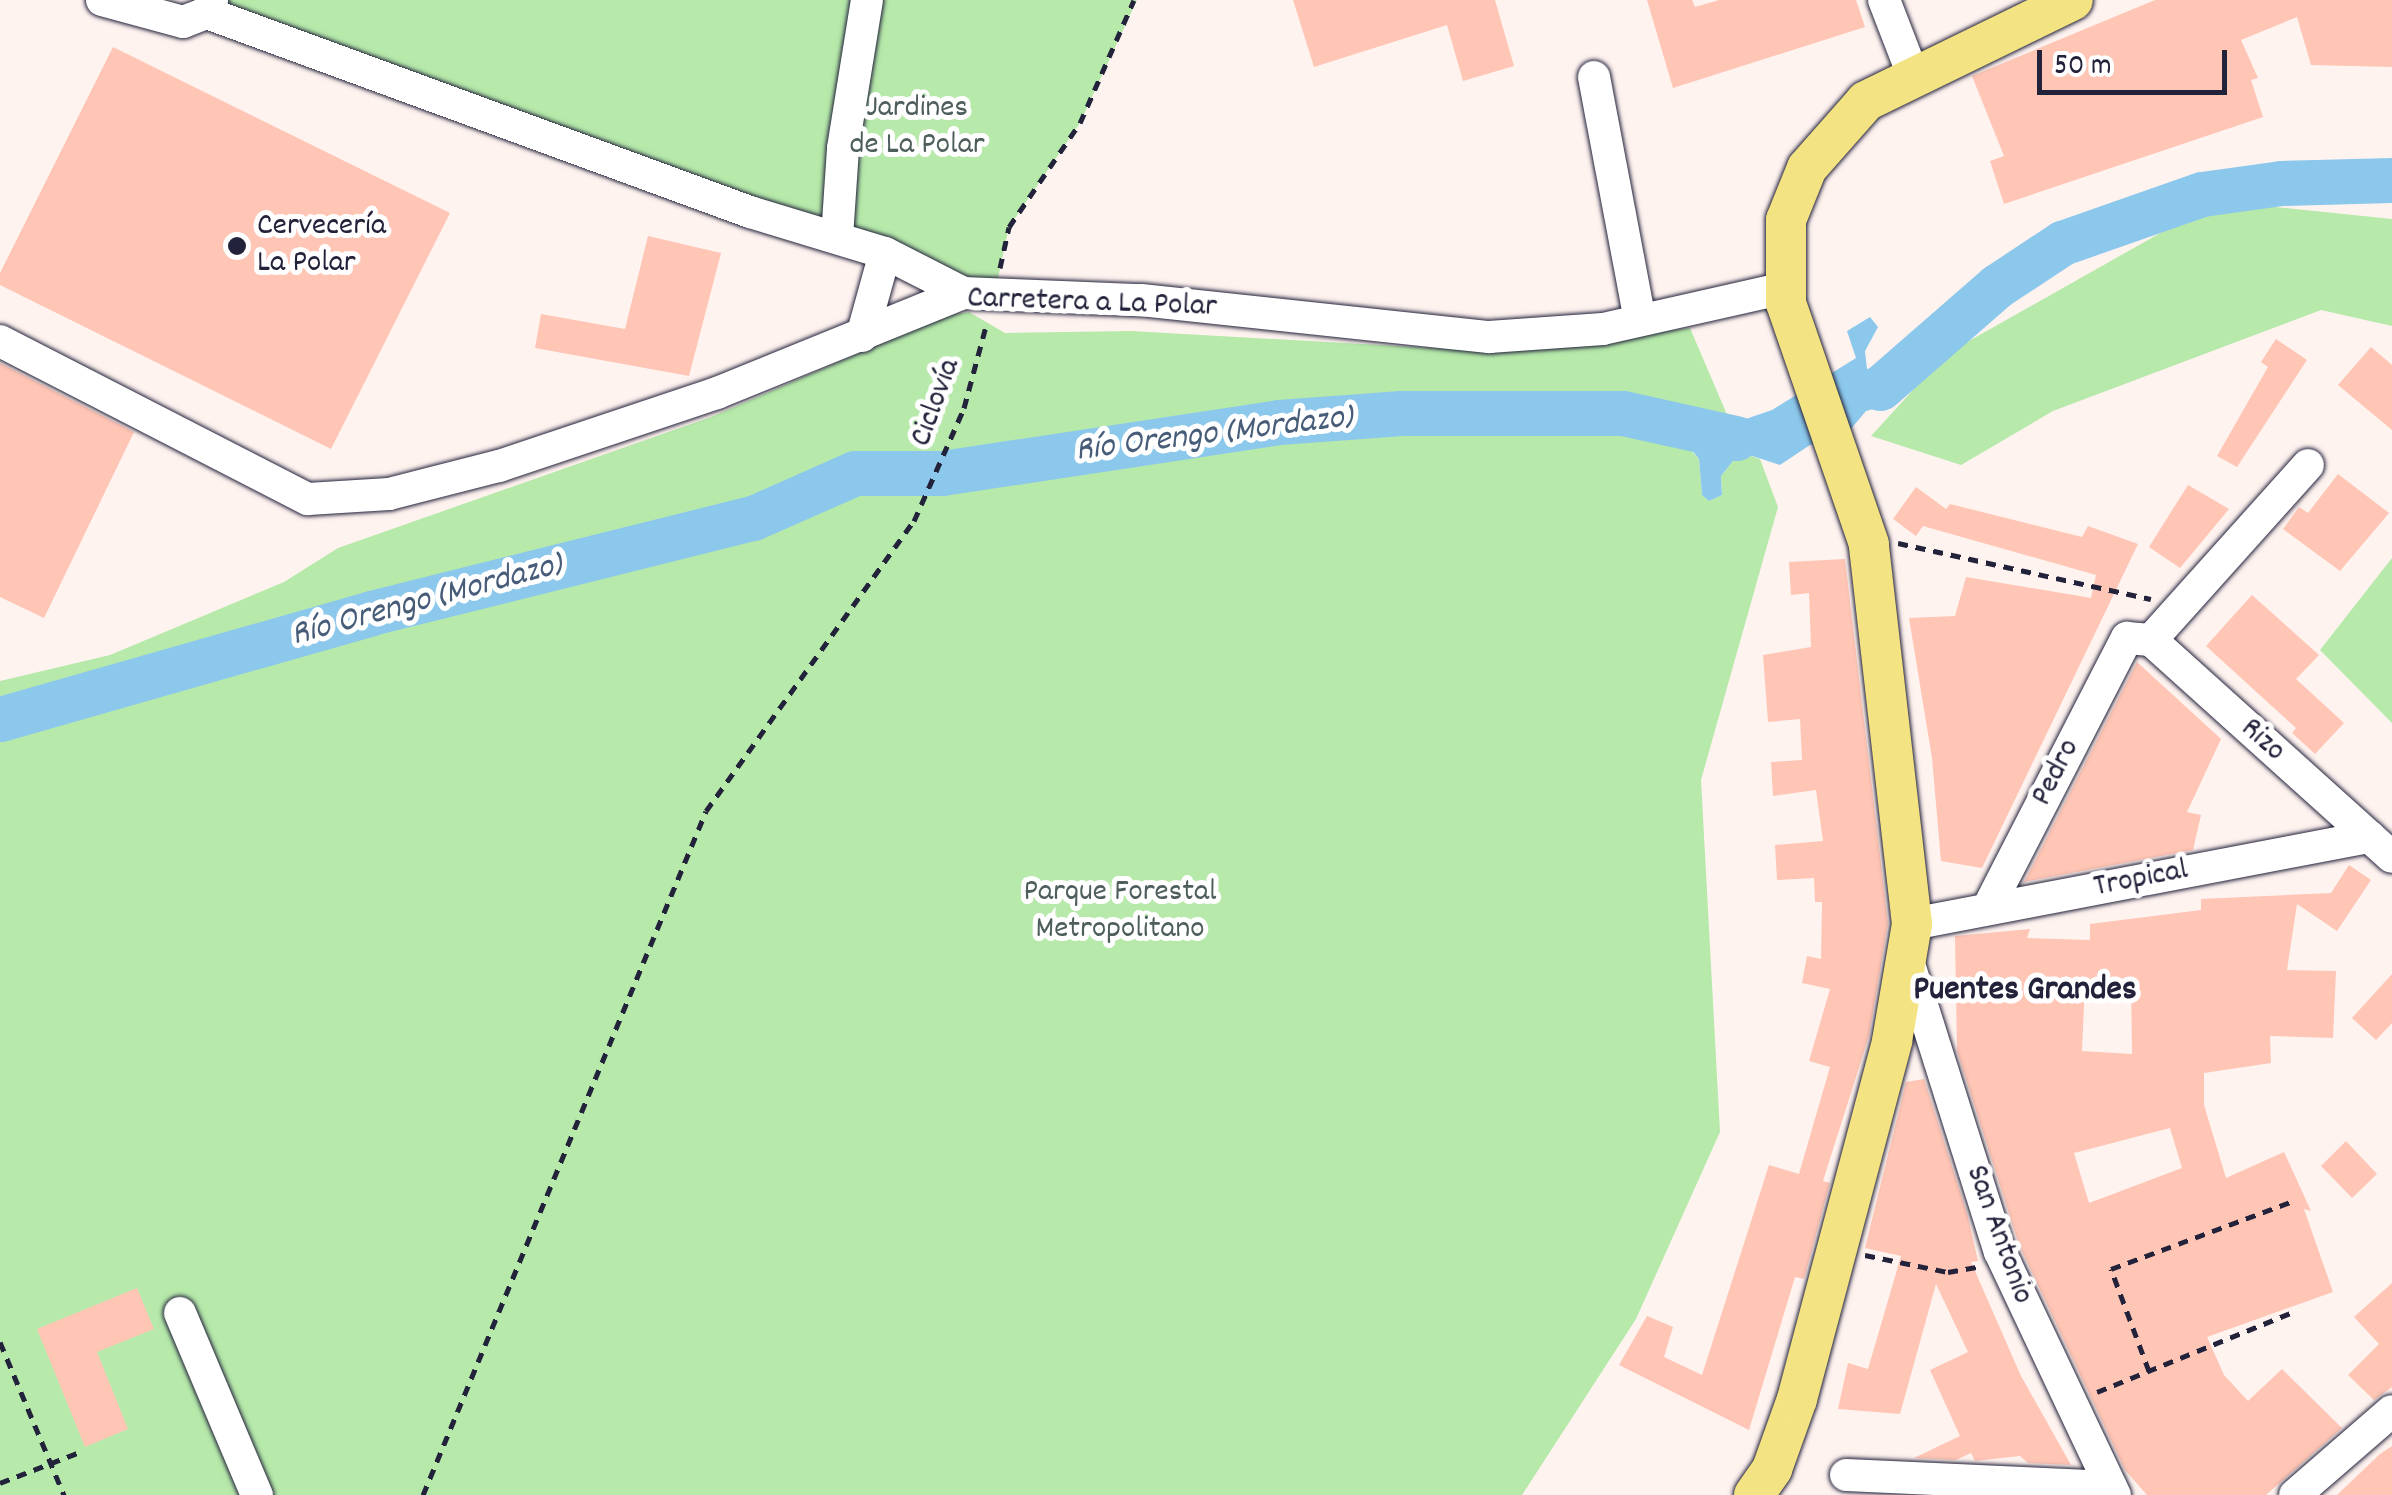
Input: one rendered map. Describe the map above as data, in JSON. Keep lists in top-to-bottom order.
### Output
{
  "streets": {
    "street": [
      "Carretera a La Polar",
      "Rizo",
      "Pedro",
      "Tropical",
      "San Antonio"
    ],
    "path": ["Ciclovía"]
  },
  "crossings": [
    ["Carretera a La Polar", "Ciclovía"],
    ["Rizo", "Pedro"],
    ["Rizo", "Tropical"],
    ["Pedro", "Tropical"],
    ["Tropical", "San Antonio"]
  ],
  "districts": ["Puentes Grandes"],
  "water": ["Río Orengo (Mordazo)"],
  "parks": ["Jardines de La Polar", "Parque Forestal Metropolitano"],
  "places": ["Cervecería La Polar"],
  "scale_bar": "50 m"
}
